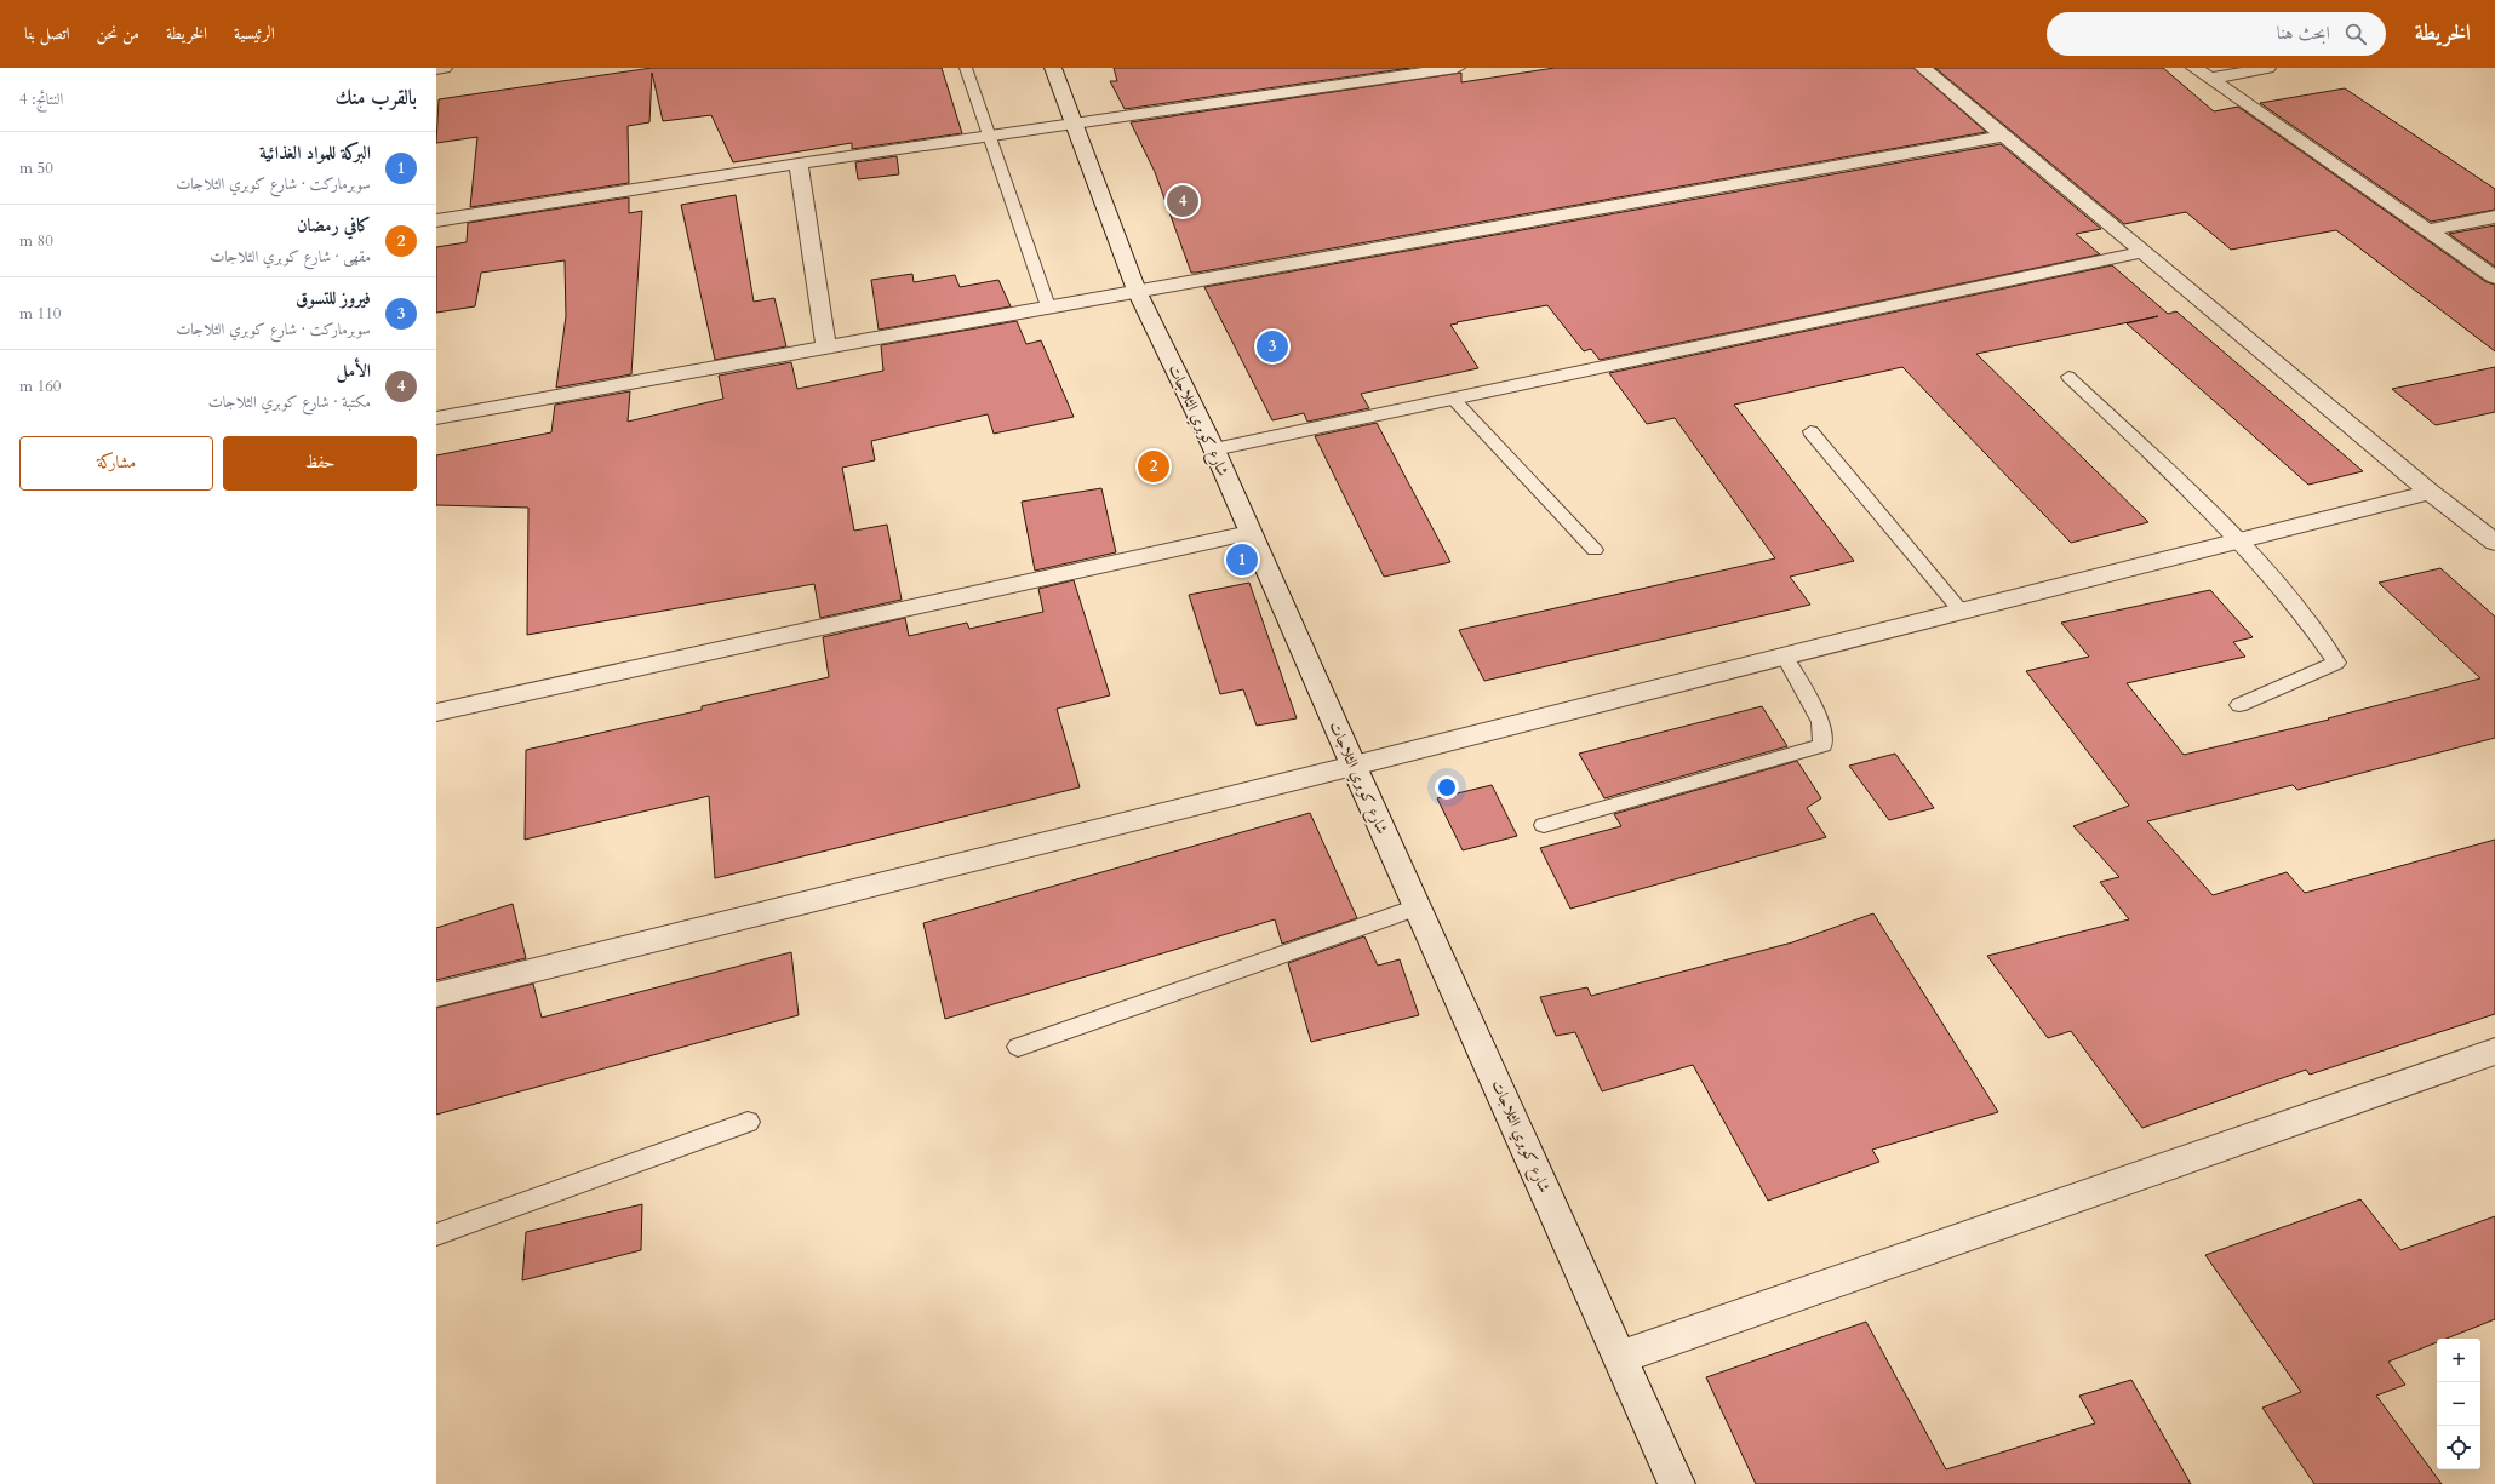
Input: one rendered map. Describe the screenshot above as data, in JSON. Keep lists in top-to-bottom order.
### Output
{
  "streets": {
    "street": ["شارع كوبري الثلاجات"]
  },
  "page": {
    "header": "الخريطة",
    "search": "ابحث هنا",
    "nav": [
      "الرئيسية",
      "الخريطة",
      "من نحن",
      "اتصل بنا"
    ],
    "heading": ["بالقرب منك", "النتائج: 4"],
    "list": [
      {
        "mark": "1",
        "name": "البركة للمواد الغذائية",
        "note": "سوبرماركت · شارع كوبري الثلاجات",
        "value": "50 m"
      },
      {
        "mark": "2",
        "name": "كافي رمضان",
        "note": "مقهى · شارع كوبري الثلاجات",
        "value": "80 m"
      },
      {
        "mark": "3",
        "name": "فيروز للتسوق",
        "note": "سوبرماركت · شارع كوبري الثلاجات",
        "value": "110 m"
      },
      {
        "mark": "4",
        "name": "الأمل",
        "note": "مكتبة · شارع كوبري الثلاجات",
        "value": "160 m"
      }
    ],
    "pins": [
      "4",
      "3",
      "2",
      "1"
    ],
    "buttons": ["حفظ", "مشاركة"],
    "map_buttons": ["+", "−"]
  }
}
